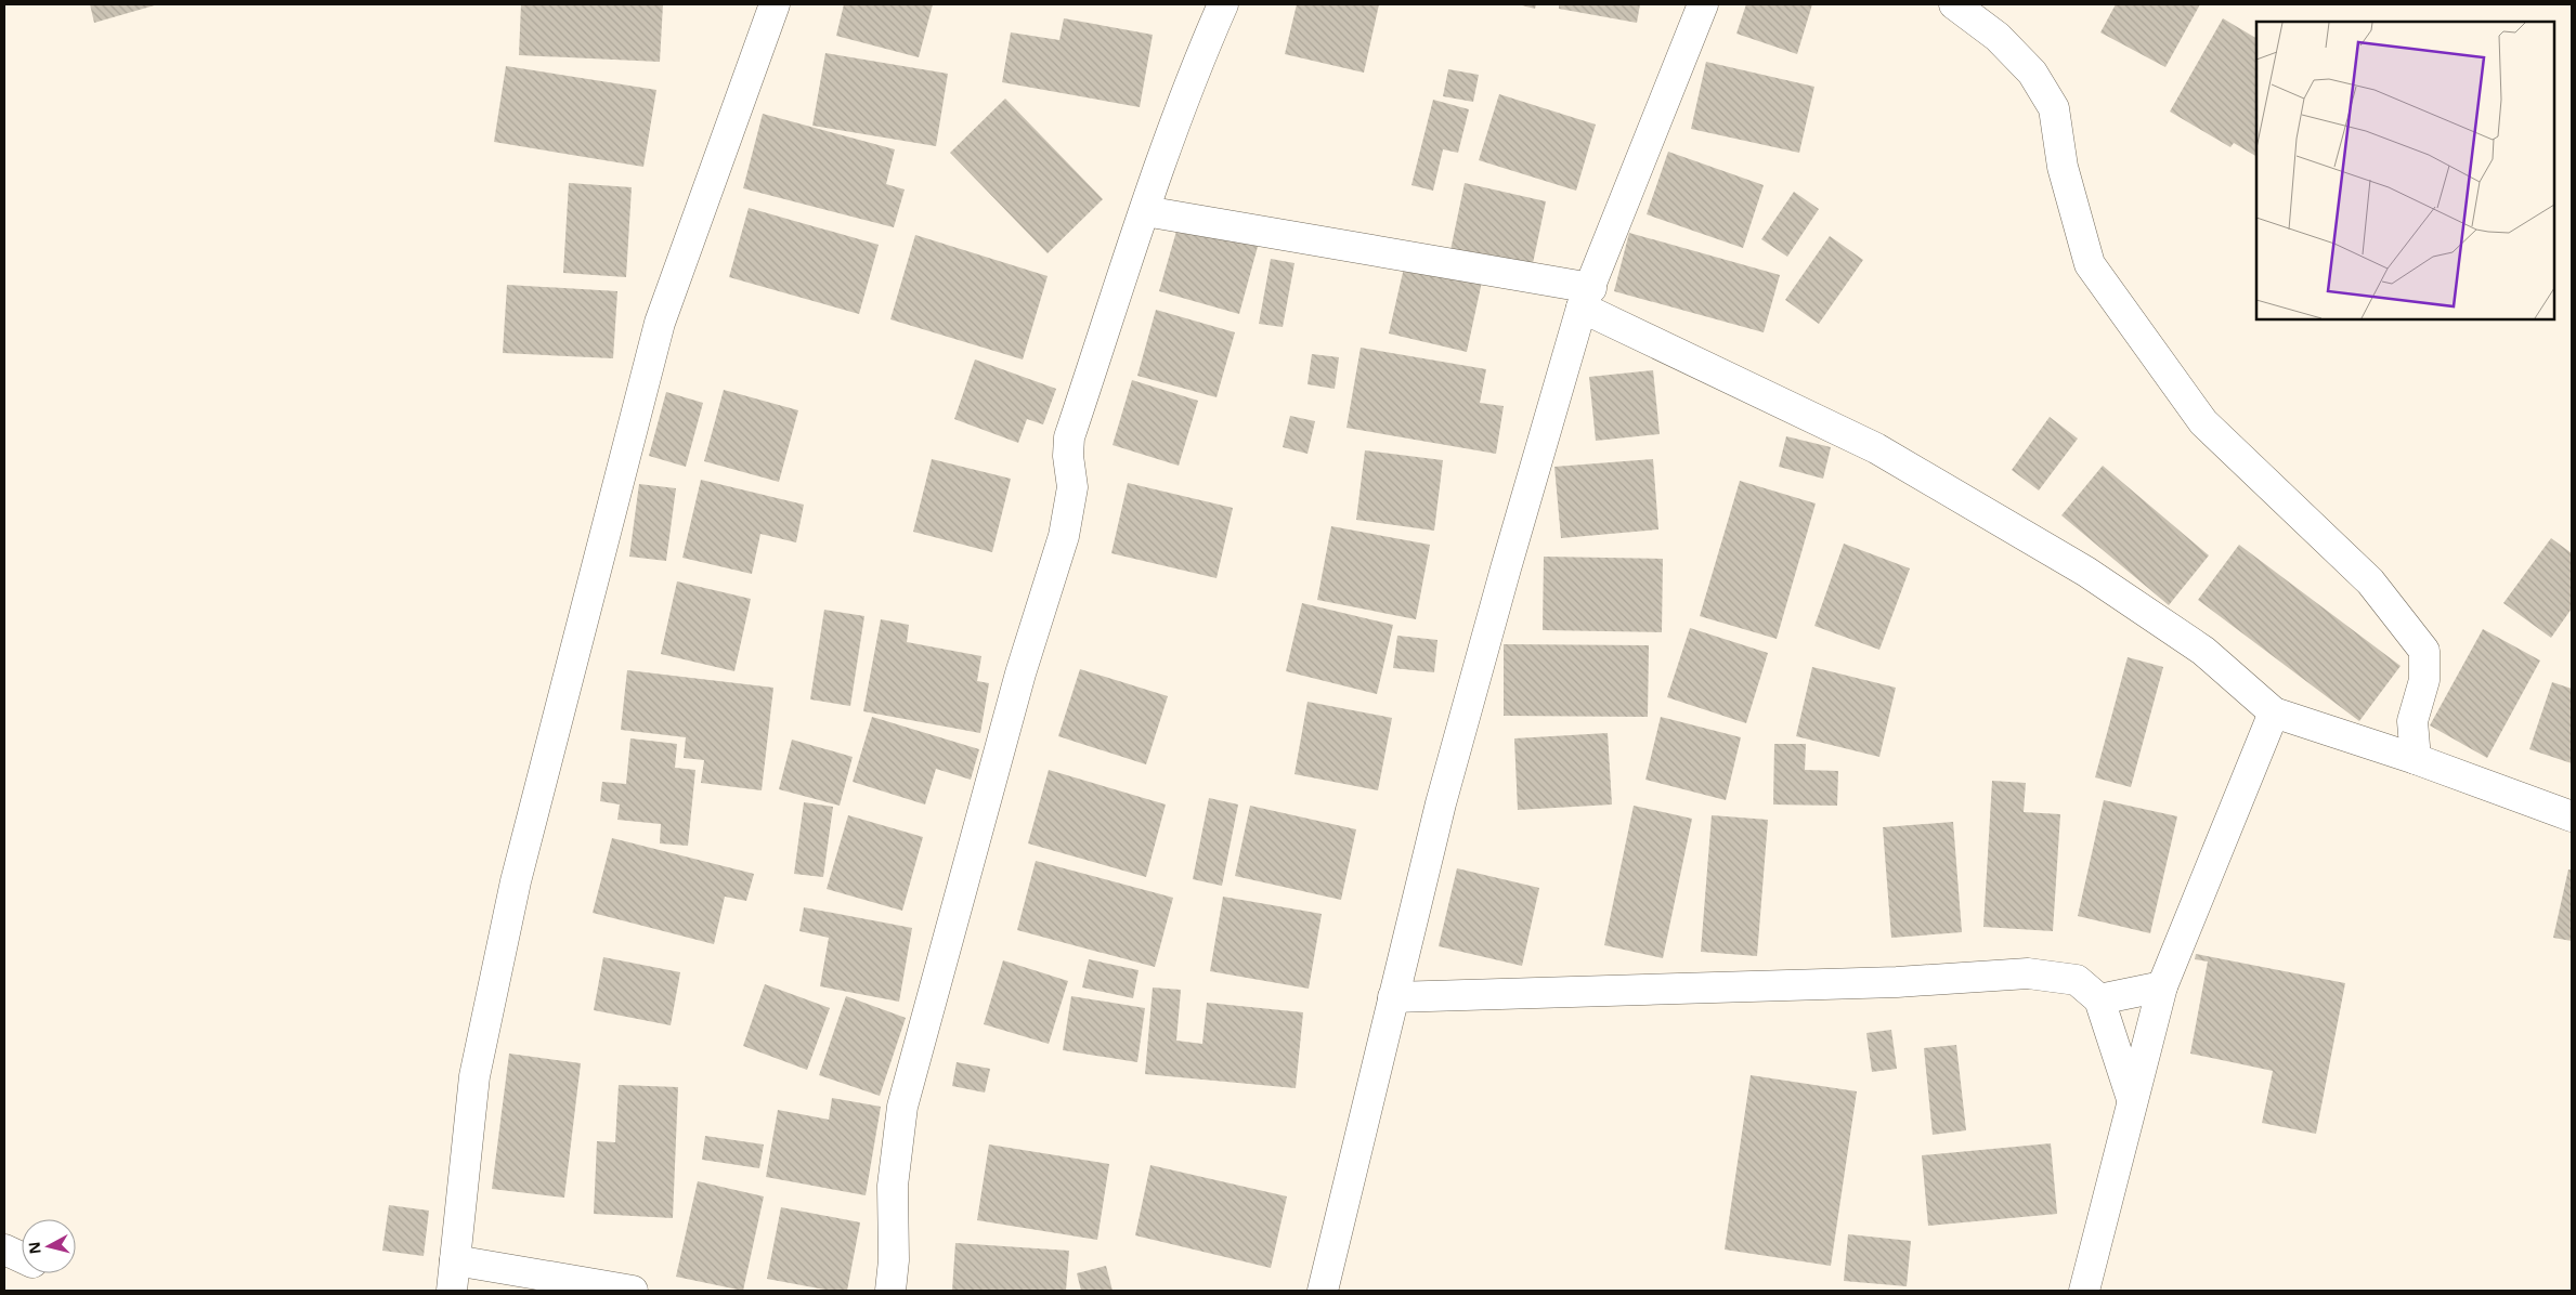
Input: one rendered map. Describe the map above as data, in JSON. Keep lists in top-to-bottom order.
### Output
{
  "north": "left"
}
